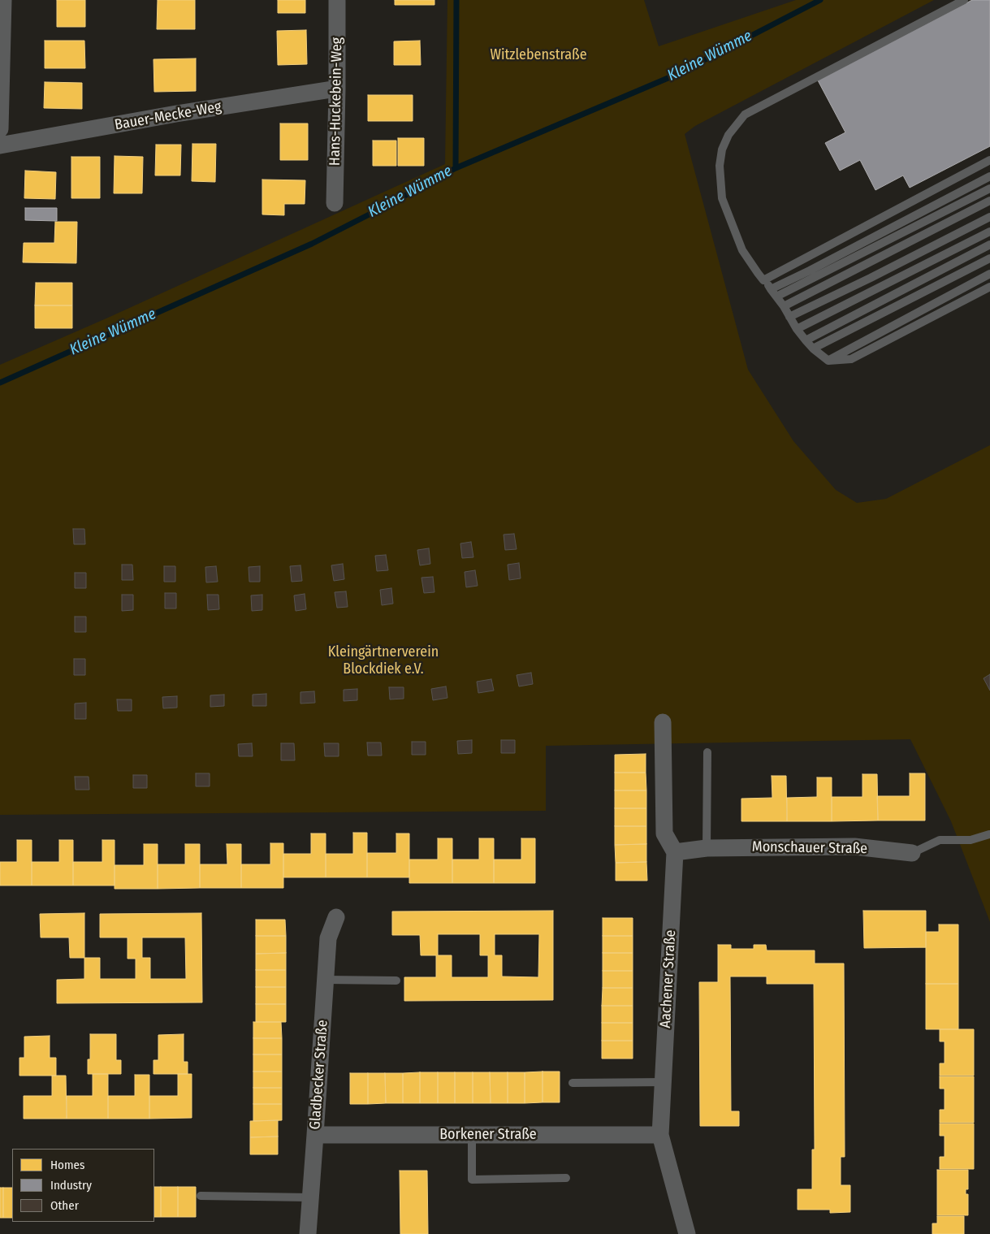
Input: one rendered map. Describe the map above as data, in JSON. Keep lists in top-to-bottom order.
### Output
{
  "streets": {
    "street": [
      "Hans-Huckebein-Weg",
      "Bauer-Mecke-Weg",
      "Monschauer Straße",
      "Aachener Straße",
      "Gladbecker Straße",
      "Borkener Straße"
    ]
  },
  "crossings": [
    ["Hans-Huckebein-Weg", "Bauer-Mecke-Weg"],
    ["Monschauer Straße", "Aachener Straße"],
    ["Aachener Straße", "Borkener Straße"],
    ["Gladbecker Straße", "Borkener Straße"]
  ],
  "water": ["Kleine Wümme"],
  "parks": ["Witzlebenstraße", "Kleingärtnerverein Blockdiek e.V."],
  "legend": ["Homes", "Industry", "Other"]
}
